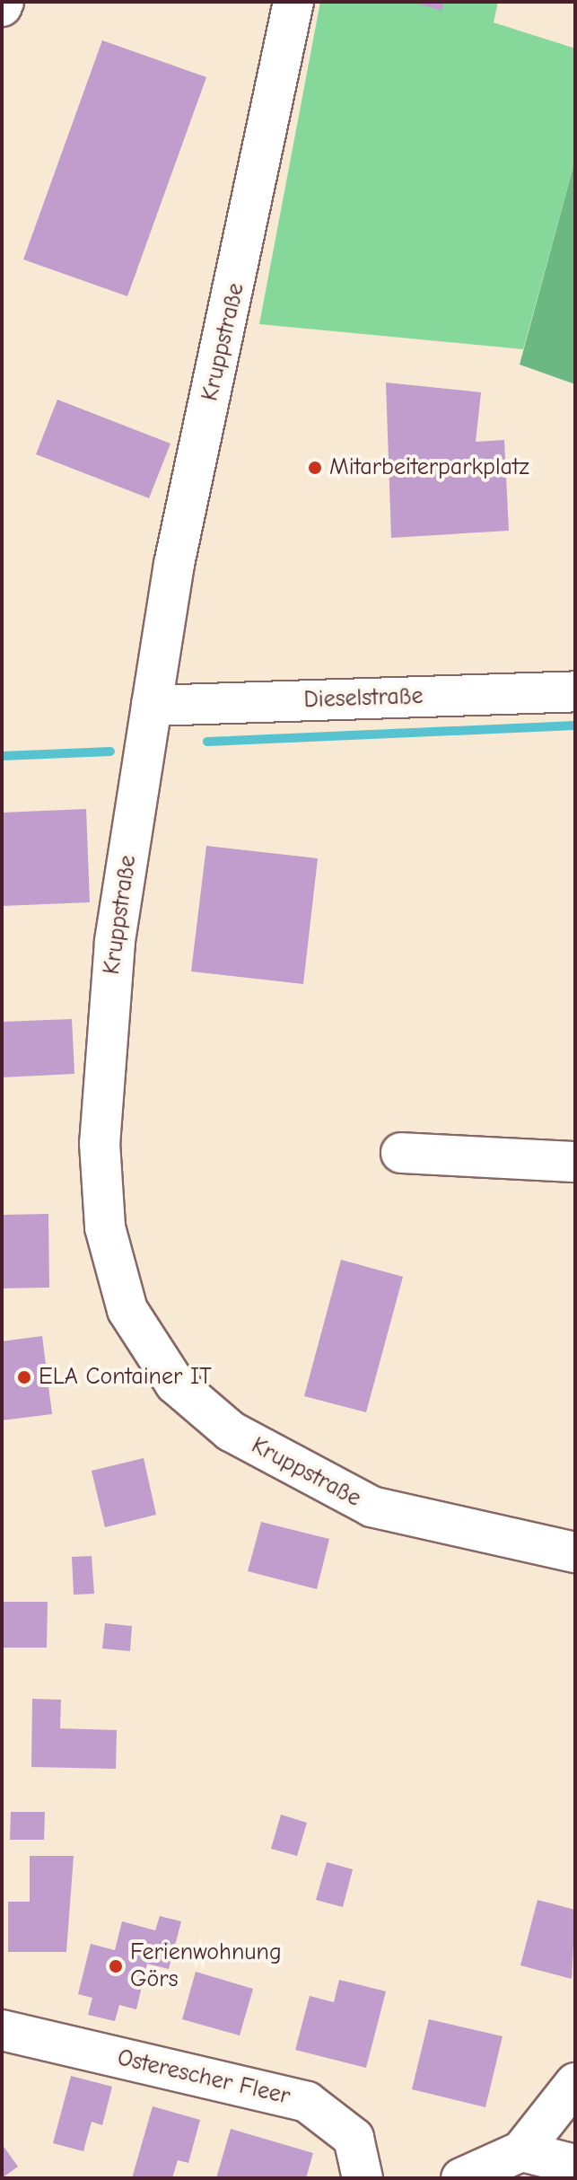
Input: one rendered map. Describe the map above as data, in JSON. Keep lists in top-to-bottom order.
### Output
{
  "streets": {
    "street": ["Kruppstraße", "Dieselstraße", "Osterescher Fleer"]
  },
  "crossings": [
    ["Kruppstraße", "Dieselstraße"]
  ],
  "places": ["Mitarbeiterparkplatz", "ELA Container IT", "Ferienwohnung Görs"]
}
